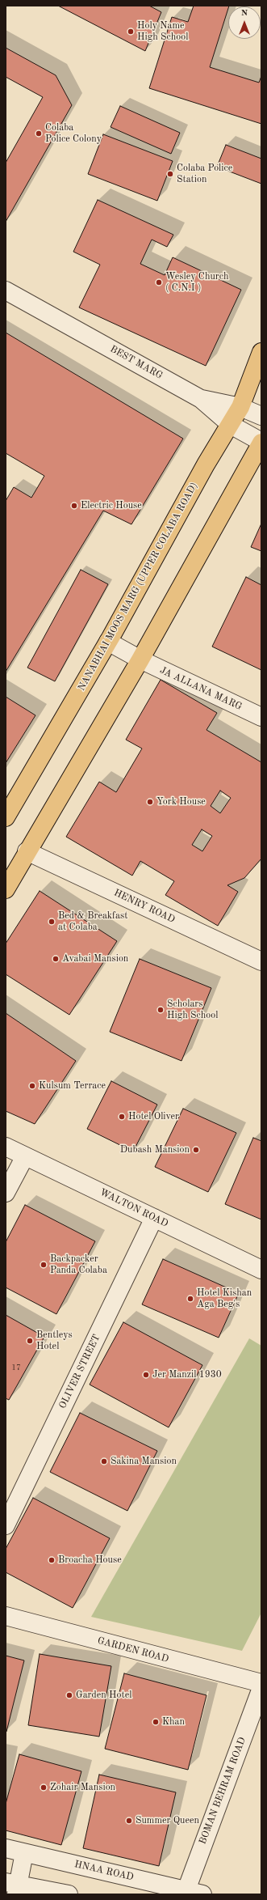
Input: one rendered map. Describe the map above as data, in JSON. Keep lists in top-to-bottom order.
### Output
{
  "streets": {
    "main road": ["NANABHAI MOOS MARG (UPPER COLABA ROAD)"],
    "street": [
      "BEST MARG",
      "JA ALLANA MARG",
      "HENRY ROAD",
      "WALTON ROAD",
      "OLIVER STREET",
      "GARDEN ROAD",
      "BOMAN BEHRAM ROAD",
      "HNAA ROAD"
    ]
  },
  "crossings": [
    ["BEST MARG", "NANABHAI MOOS MARG (UPPER COLABA ROAD)"],
    ["NANABHAI MOOS MARG (UPPER COLABA ROAD)", "JA ALLANA MARG"],
    ["WALTON ROAD", "OLIVER STREET"],
    ["BOMAN BEHRAM ROAD", "HNAA ROAD"]
  ],
  "places": [
    "Holy Name High School",
    "Colaba Police Colony",
    "Colaba Police Station",
    "Wesley Church ( C.N.I )",
    "Electric House",
    "York House",
    "Bed & Breakfast at Colaba",
    "Avabai Mansion",
    "Scholars High School",
    "Kulsum Terrace",
    "Hotel Oliver",
    "Dubash Mansion",
    "Backpacker Panda Colaba",
    "Hotel Kishan Aga Beg's",
    "Bentleys Hotel",
    "Jer Manzil 1930",
    "Sakina Mansion",
    "Broacha House",
    "Garden Hotel",
    "Khan",
    "Zohair Mansion",
    "Summer Queen"
  ],
  "house_numbers": ["17"],
  "north": "top"
}
